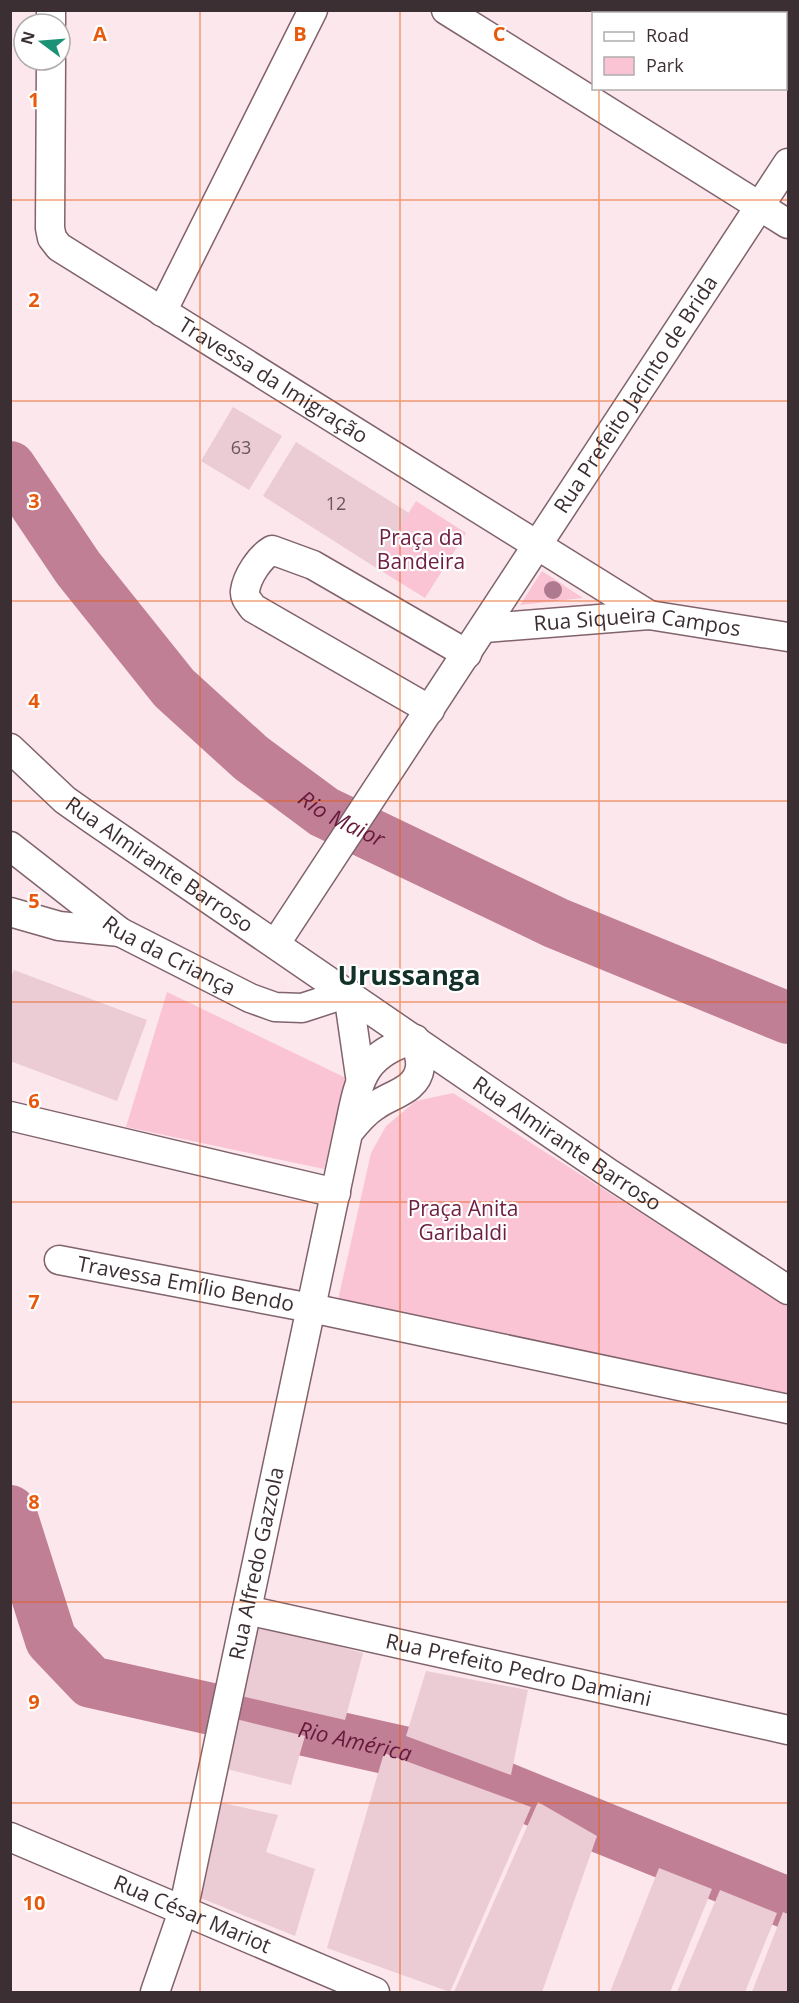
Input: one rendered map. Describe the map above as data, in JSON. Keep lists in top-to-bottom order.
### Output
{
  "streets": {
    "street": [
      "Travessa da Imigração",
      "Rua Prefeito Jacinto de Brida",
      "Rua Siqueira Campos",
      "Rua Almirante Barroso",
      "Rua da Criança",
      "Travessa Emílio Bendo",
      "Rua Alfredo Gazzola",
      "Rua Prefeito Pedro Damiani",
      "Rua César Mariot"
    ]
  },
  "crossings": [
    ["Travessa da Imigração", "Rua Prefeito Jacinto de Brida"],
    ["Travessa da Imigração", "Rua Siqueira Campos"],
    ["Rua Prefeito Jacinto de Brida", "Rua Siqueira Campos"],
    ["Rua Prefeito Jacinto de Brida", "Rua Almirante Barroso"],
    ["Rua Almirante Barroso", "Rua da Criança"],
    ["Travessa Emílio Bendo", "Rua Alfredo Gazzola"],
    ["Rua Alfredo Gazzola", "Rua Prefeito Pedro Damiani"],
    ["Rua Alfredo Gazzola", "Rua César Mariot"]
  ],
  "districts": ["Urussanga"],
  "water": ["Rio Maior", "Rio América"],
  "parks": ["Praça da Bandeira", "Praça Anita Garibaldi"],
  "house_numbers": ["63", "12"],
  "legend": ["Road", "Park"],
  "north": "left",
  "grid": {
    "columns": ["A", "B", "C"],
    "rows": [
      "1",
      "2",
      "3",
      "4",
      "5",
      "6",
      "7",
      "8",
      "9",
      "10"
    ]
  }
}
